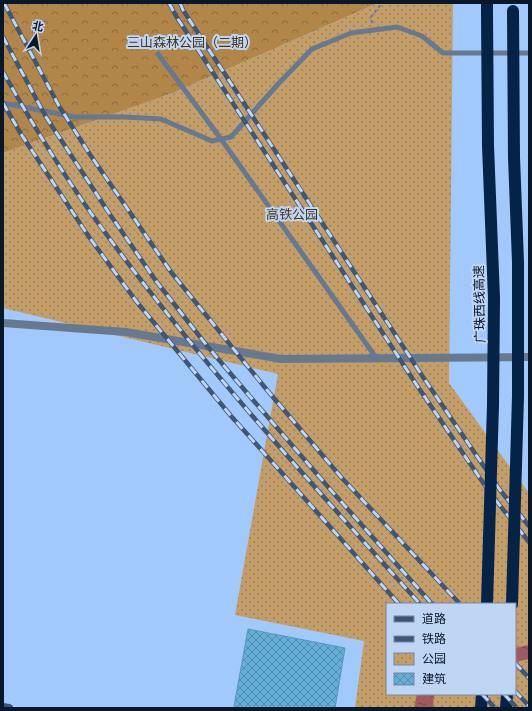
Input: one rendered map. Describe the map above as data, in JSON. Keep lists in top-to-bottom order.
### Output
{
  "streets": {
    "highway": ["广珠西线高速"]
  },
  "parks": ["三山森林公园（二期）", "高铁公园"],
  "legend": [
    "道路",
    "铁路",
    "公园",
    "建筑"
  ],
  "north": "top"
}
